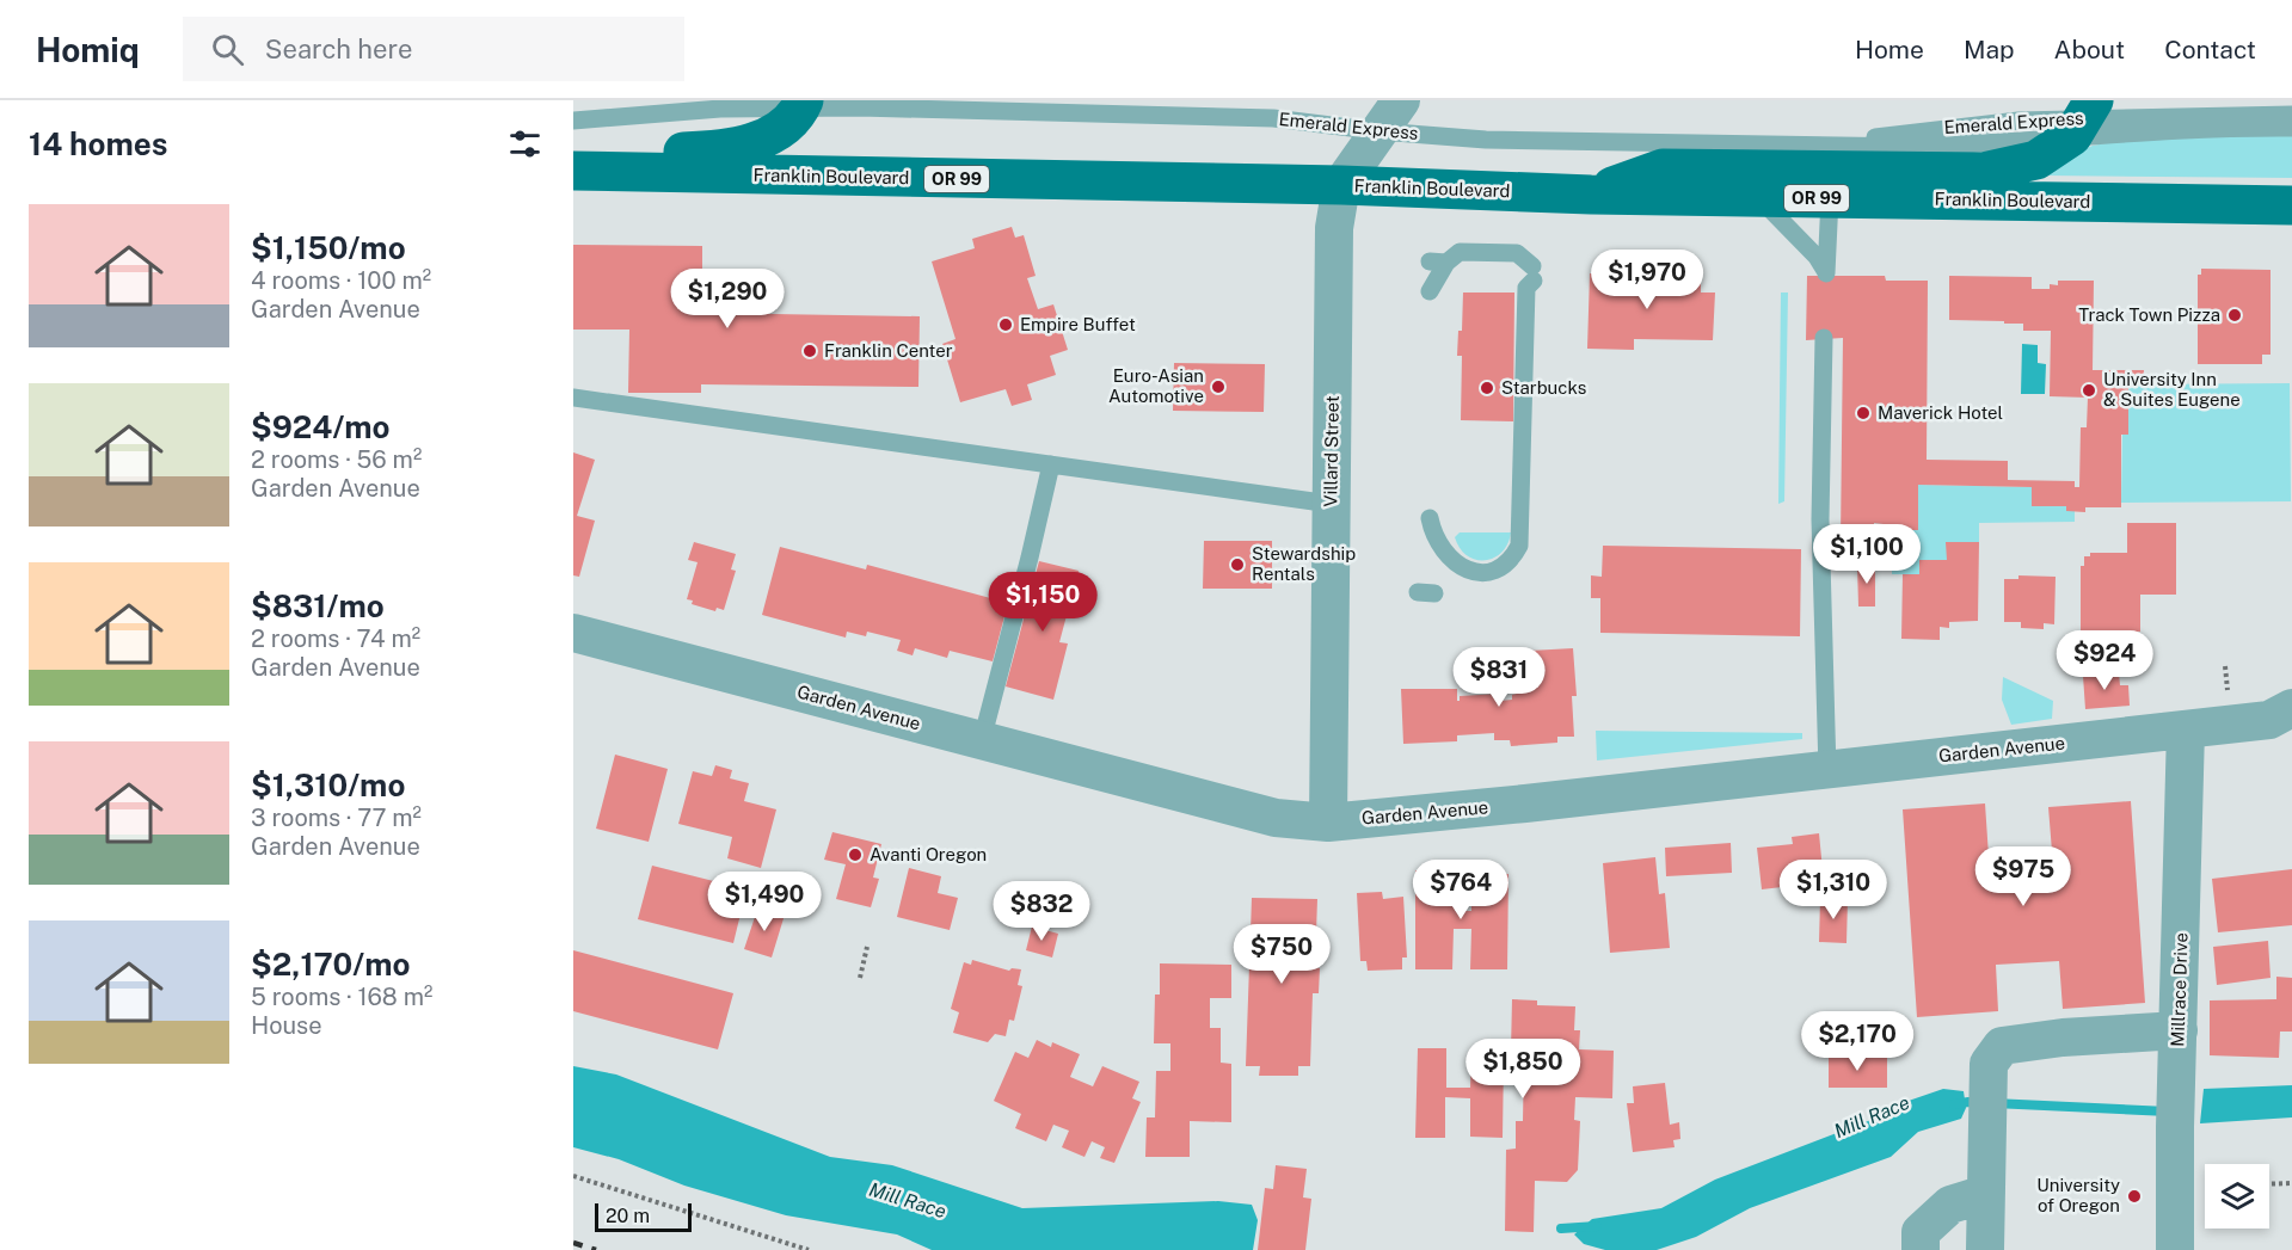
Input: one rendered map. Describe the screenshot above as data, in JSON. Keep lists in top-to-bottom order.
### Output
{
  "streets": {
    "main road": ["Franklin Boulevard", "OR 99"],
    "street": ["Villard Street", "Garden Avenue", "Millrace Drive"],
    "lane": ["Emerald Express"]
  },
  "crossings": [
    ["Emerald Express", "Villard Street"],
    ["Franklin Boulevard", "Villard Street"],
    ["Villard Street", "Garden Avenue"],
    ["Garden Avenue", "Millrace Drive"]
  ],
  "water": ["Mill Race"],
  "places": [
    "Track Town Pizza",
    "Empire Buffet",
    "Franklin Center",
    "Euro-Asian Automotive",
    "Starbucks",
    "University Inn & Suites Eugene",
    "Maverick Hotel",
    "Stewardship Rentals",
    "Avanti Oregon",
    "University of Oregon"
  ],
  "scale_bar": "20 m",
  "page": {
    "header": "Homiq",
    "search": "Search here",
    "nav": [
      "Home",
      "Map",
      "About",
      "Contact"
    ],
    "heading": "14 homes",
    "list": [
      {
        "name": "$1,150/mo",
        "note": "4 rooms · 100 m² · Garden Avenue"
      },
      {
        "name": "$924/mo",
        "note": "2 rooms · 56 m² · Garden Avenue"
      },
      {
        "name": "$831/mo",
        "note": "2 rooms · 74 m² · Garden Avenue"
      },
      {
        "name": "$1,310/mo",
        "note": "3 rooms · 77 m² · Garden Avenue"
      },
      {
        "name": "$2,170/mo",
        "note": "5 rooms · 168 m² · House"
      }
    ],
    "price": [
      "$1,970",
      "$1,290",
      "$1,100",
      "$1,150",
      "$924",
      "$831",
      "$975",
      "$764",
      "$1,310",
      "$1,490",
      "$832",
      "$750",
      "$2,170",
      "$1,850"
    ],
    "scale": "20 m"
  }
}
